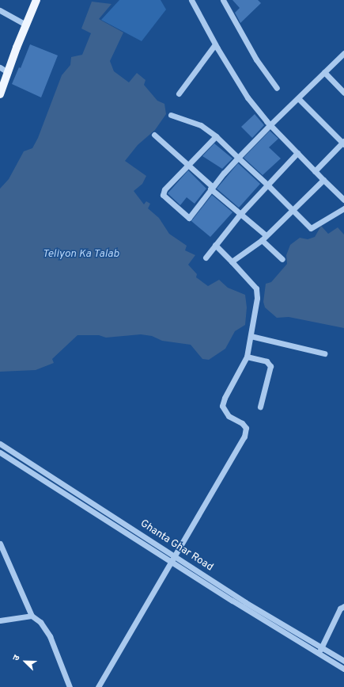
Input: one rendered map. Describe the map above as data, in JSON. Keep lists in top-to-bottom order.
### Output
{
  "streets": {
    "street": ["Ghanta Ghar Road"]
  },
  "water": ["Teliyon Ka Talab"],
  "north": "top left"
}
